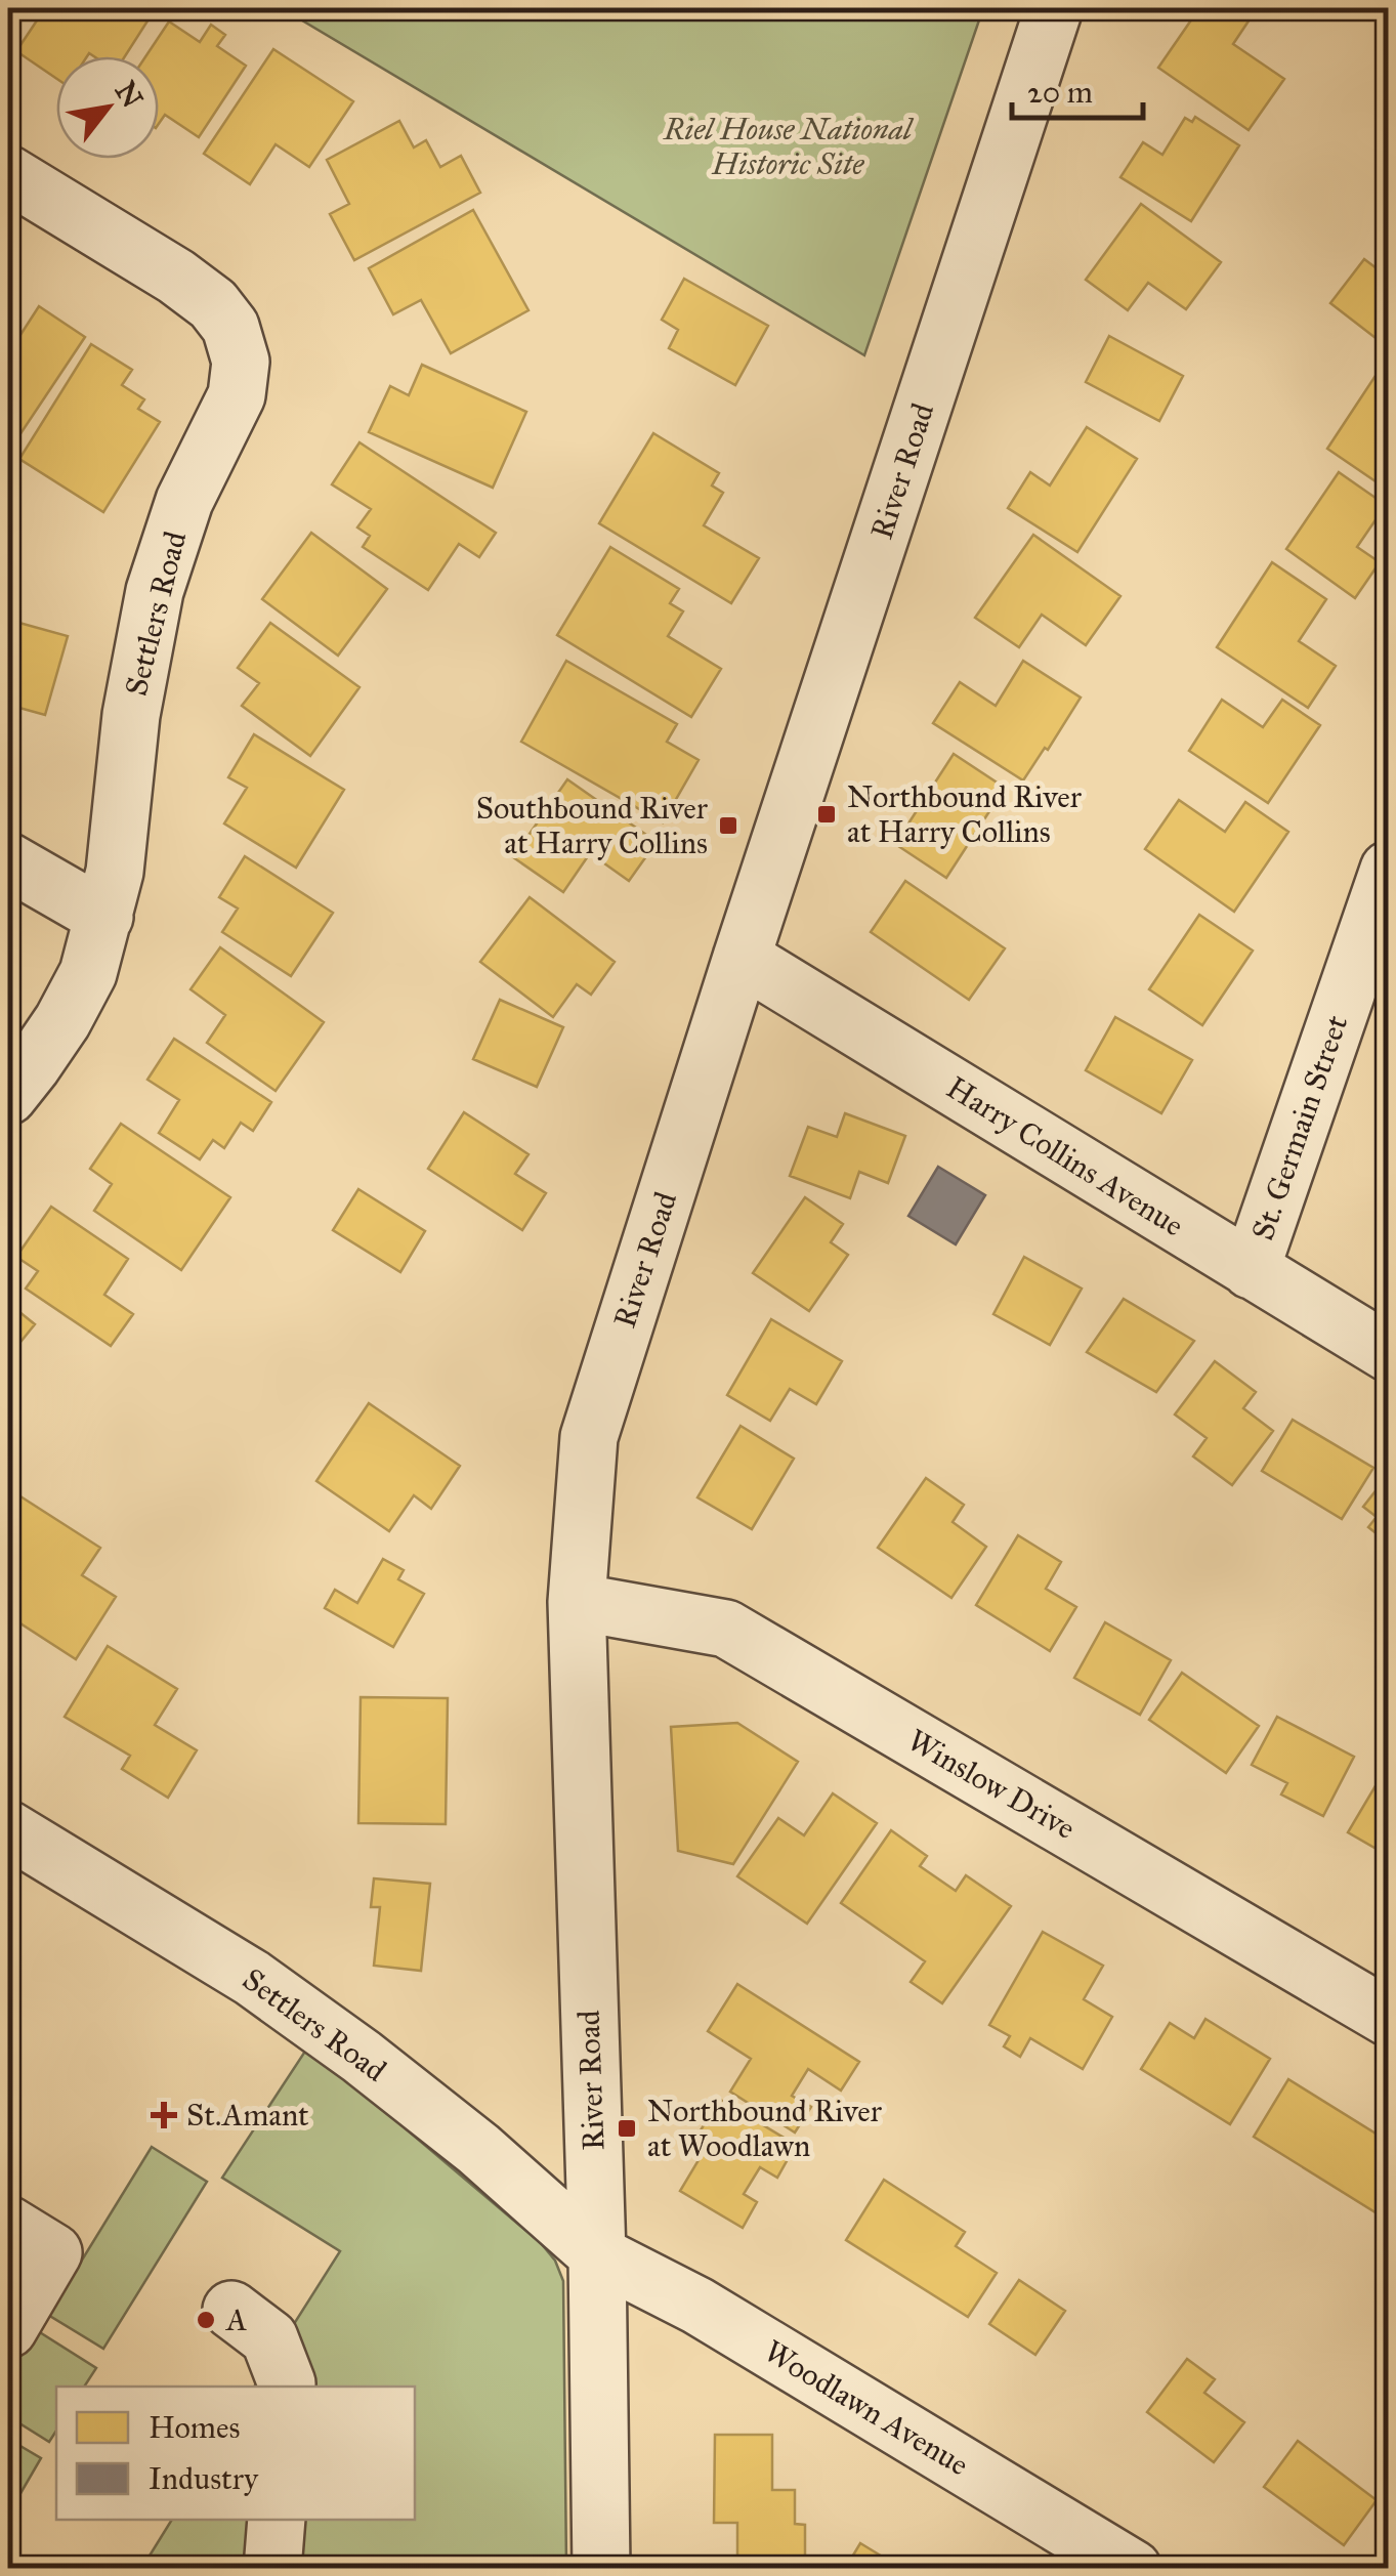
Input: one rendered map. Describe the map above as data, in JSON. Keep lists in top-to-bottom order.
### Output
{
  "streets": {
    "street": [
      "River Road",
      "Settlers Road",
      "St. Germain Street",
      "Harry Collins Avenue",
      "Winslow Drive",
      "Woodlawn Avenue"
    ]
  },
  "crossings": [
    ["River Road", "Settlers Road"],
    ["River Road", "Harry Collins Avenue"],
    ["River Road", "Winslow Drive"],
    ["River Road", "Woodlawn Avenue"],
    ["Settlers Road", "Woodlawn Avenue"],
    ["St. Germain Street", "Harry Collins Avenue"]
  ],
  "parks": ["Riel House National Historic Site"],
  "places": {
    "transit": ["Northbound River at Harry Collins", "Southbound River at Harry Collins", "Northbound River at Woodlawn"],
    "health": ["St.Amant"],
    "other": ["A"]
  },
  "legend": ["Homes", "Industry"],
  "scale_bar": "20 m",
  "north": "top right"
}
